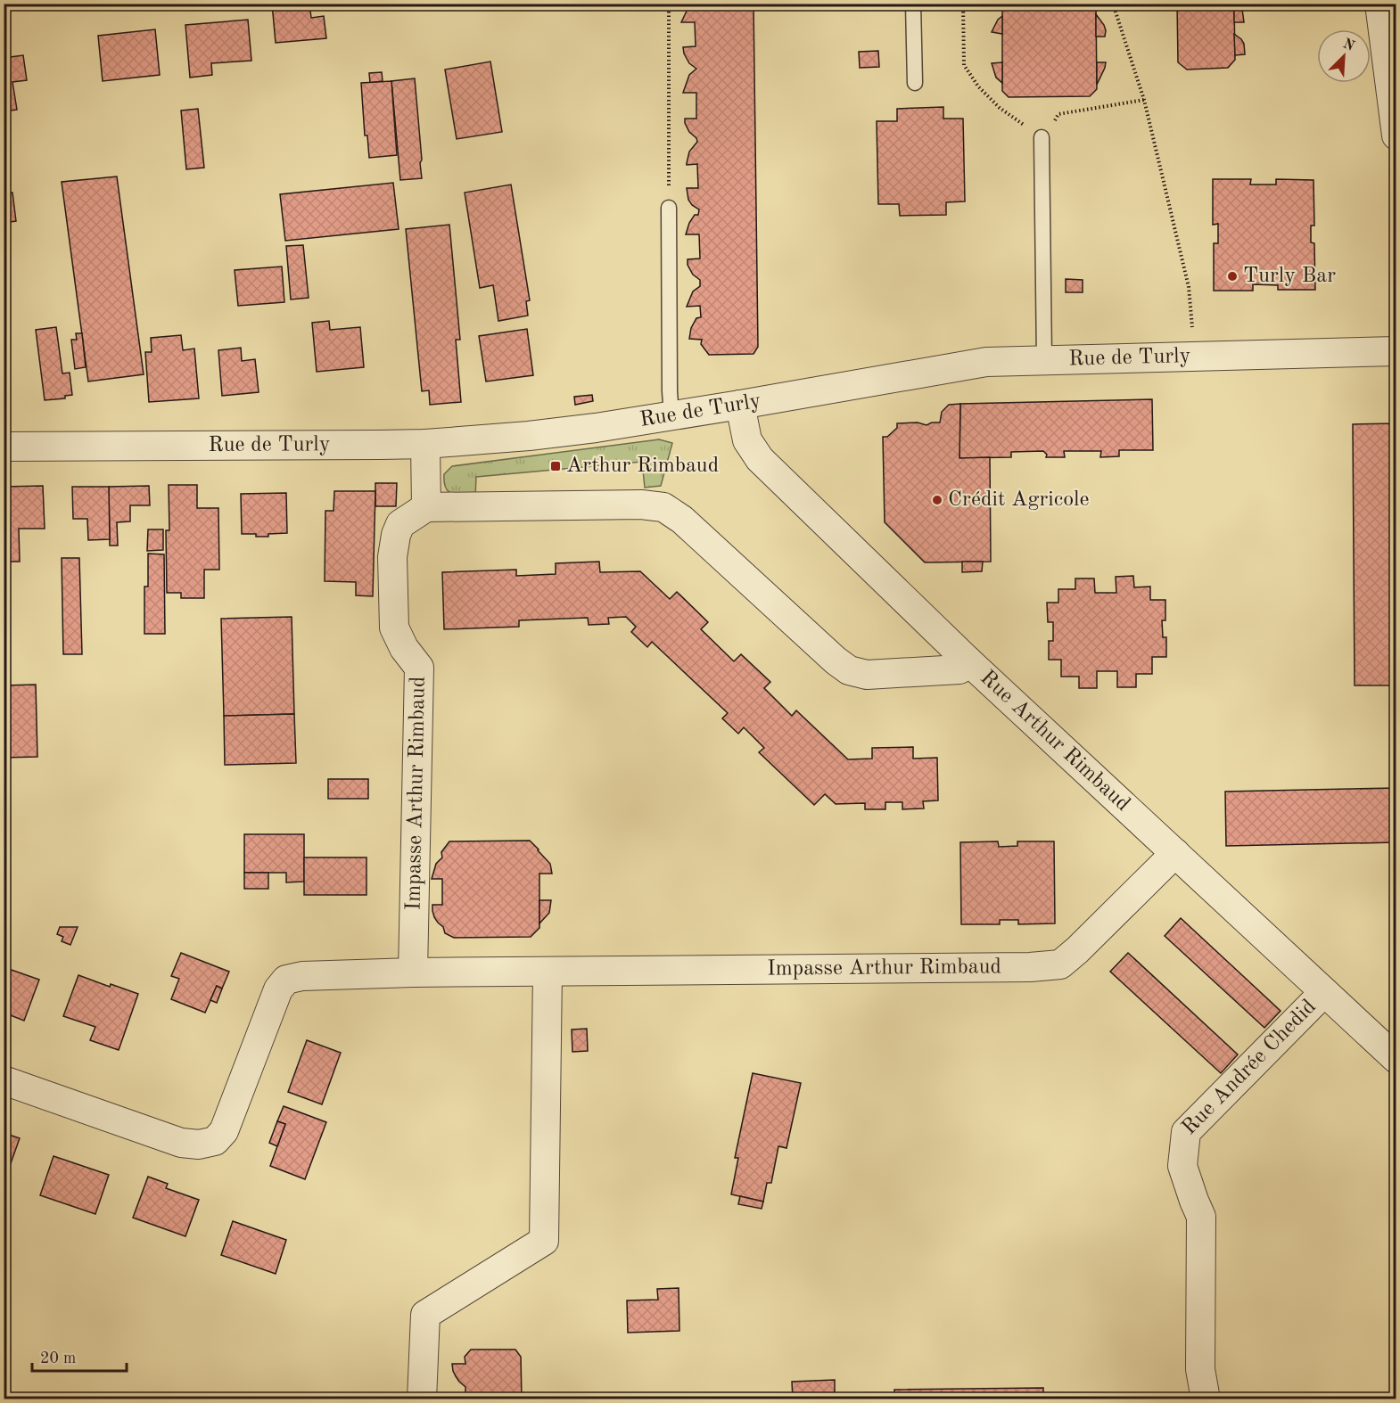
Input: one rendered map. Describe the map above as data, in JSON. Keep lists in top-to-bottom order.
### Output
{
  "streets": {
    "street": [
      "Rue de Turly",
      "Rue Arthur Rimbaud",
      "Impasse Arthur Rimbaud",
      "Rue Andrée Chedid"
    ]
  },
  "crossings": [
    ["Rue de Turly", "Rue Arthur Rimbaud"],
    ["Rue Arthur Rimbaud", "Impasse Arthur Rimbaud"],
    ["Rue Arthur Rimbaud", "Rue Andrée Chedid"]
  ],
  "places": {
    "other": ["Turly Bar", "Crédit Agricole"],
    "transit": ["Arthur Rimbaud"]
  },
  "scale_bar": "20 m",
  "north": "top right"
}
